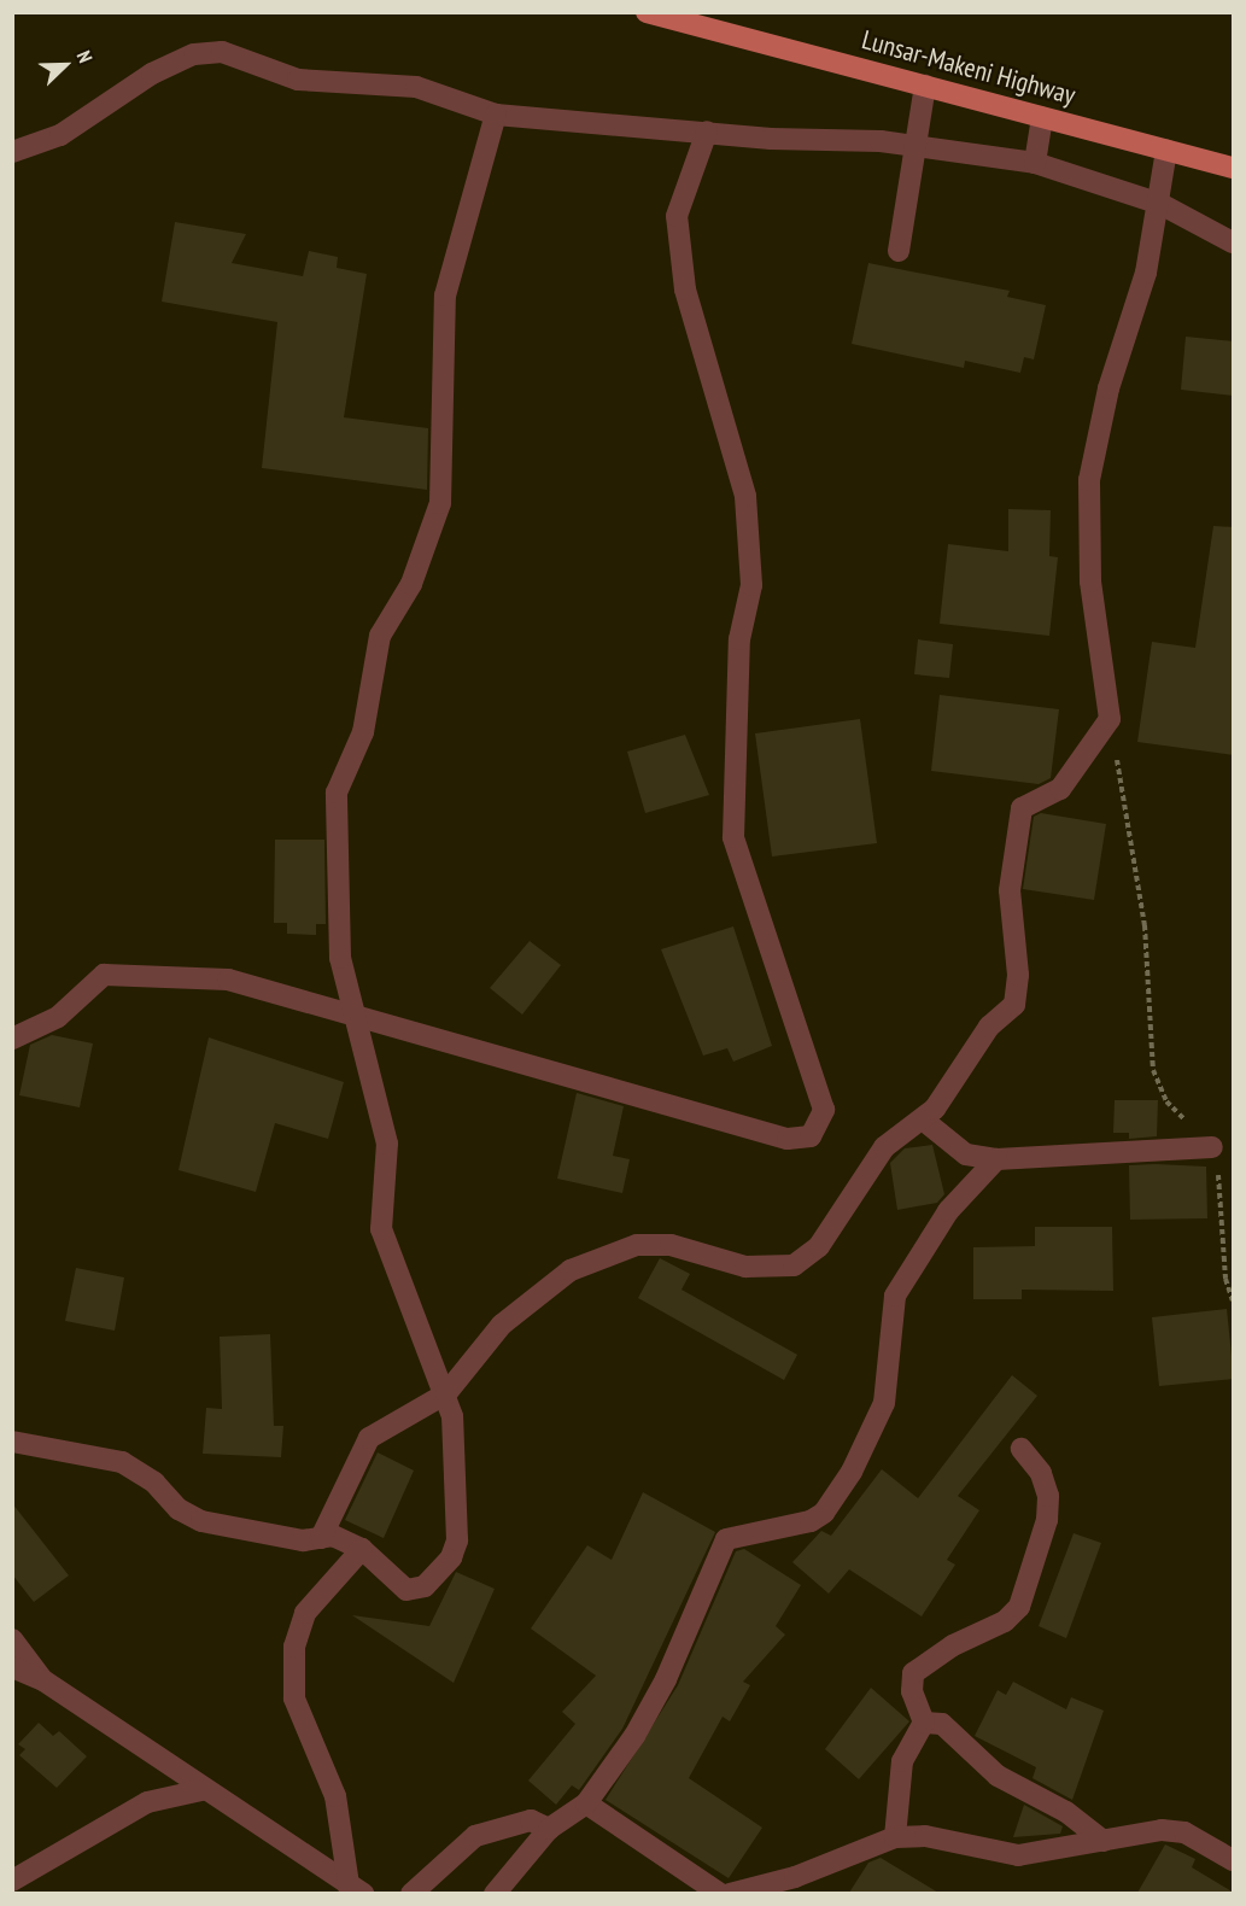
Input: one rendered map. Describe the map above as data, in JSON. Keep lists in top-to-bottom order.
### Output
{
  "streets": {
    "main road": ["Lunsar-Makeni Highway"]
  },
  "north": "top right"
}
